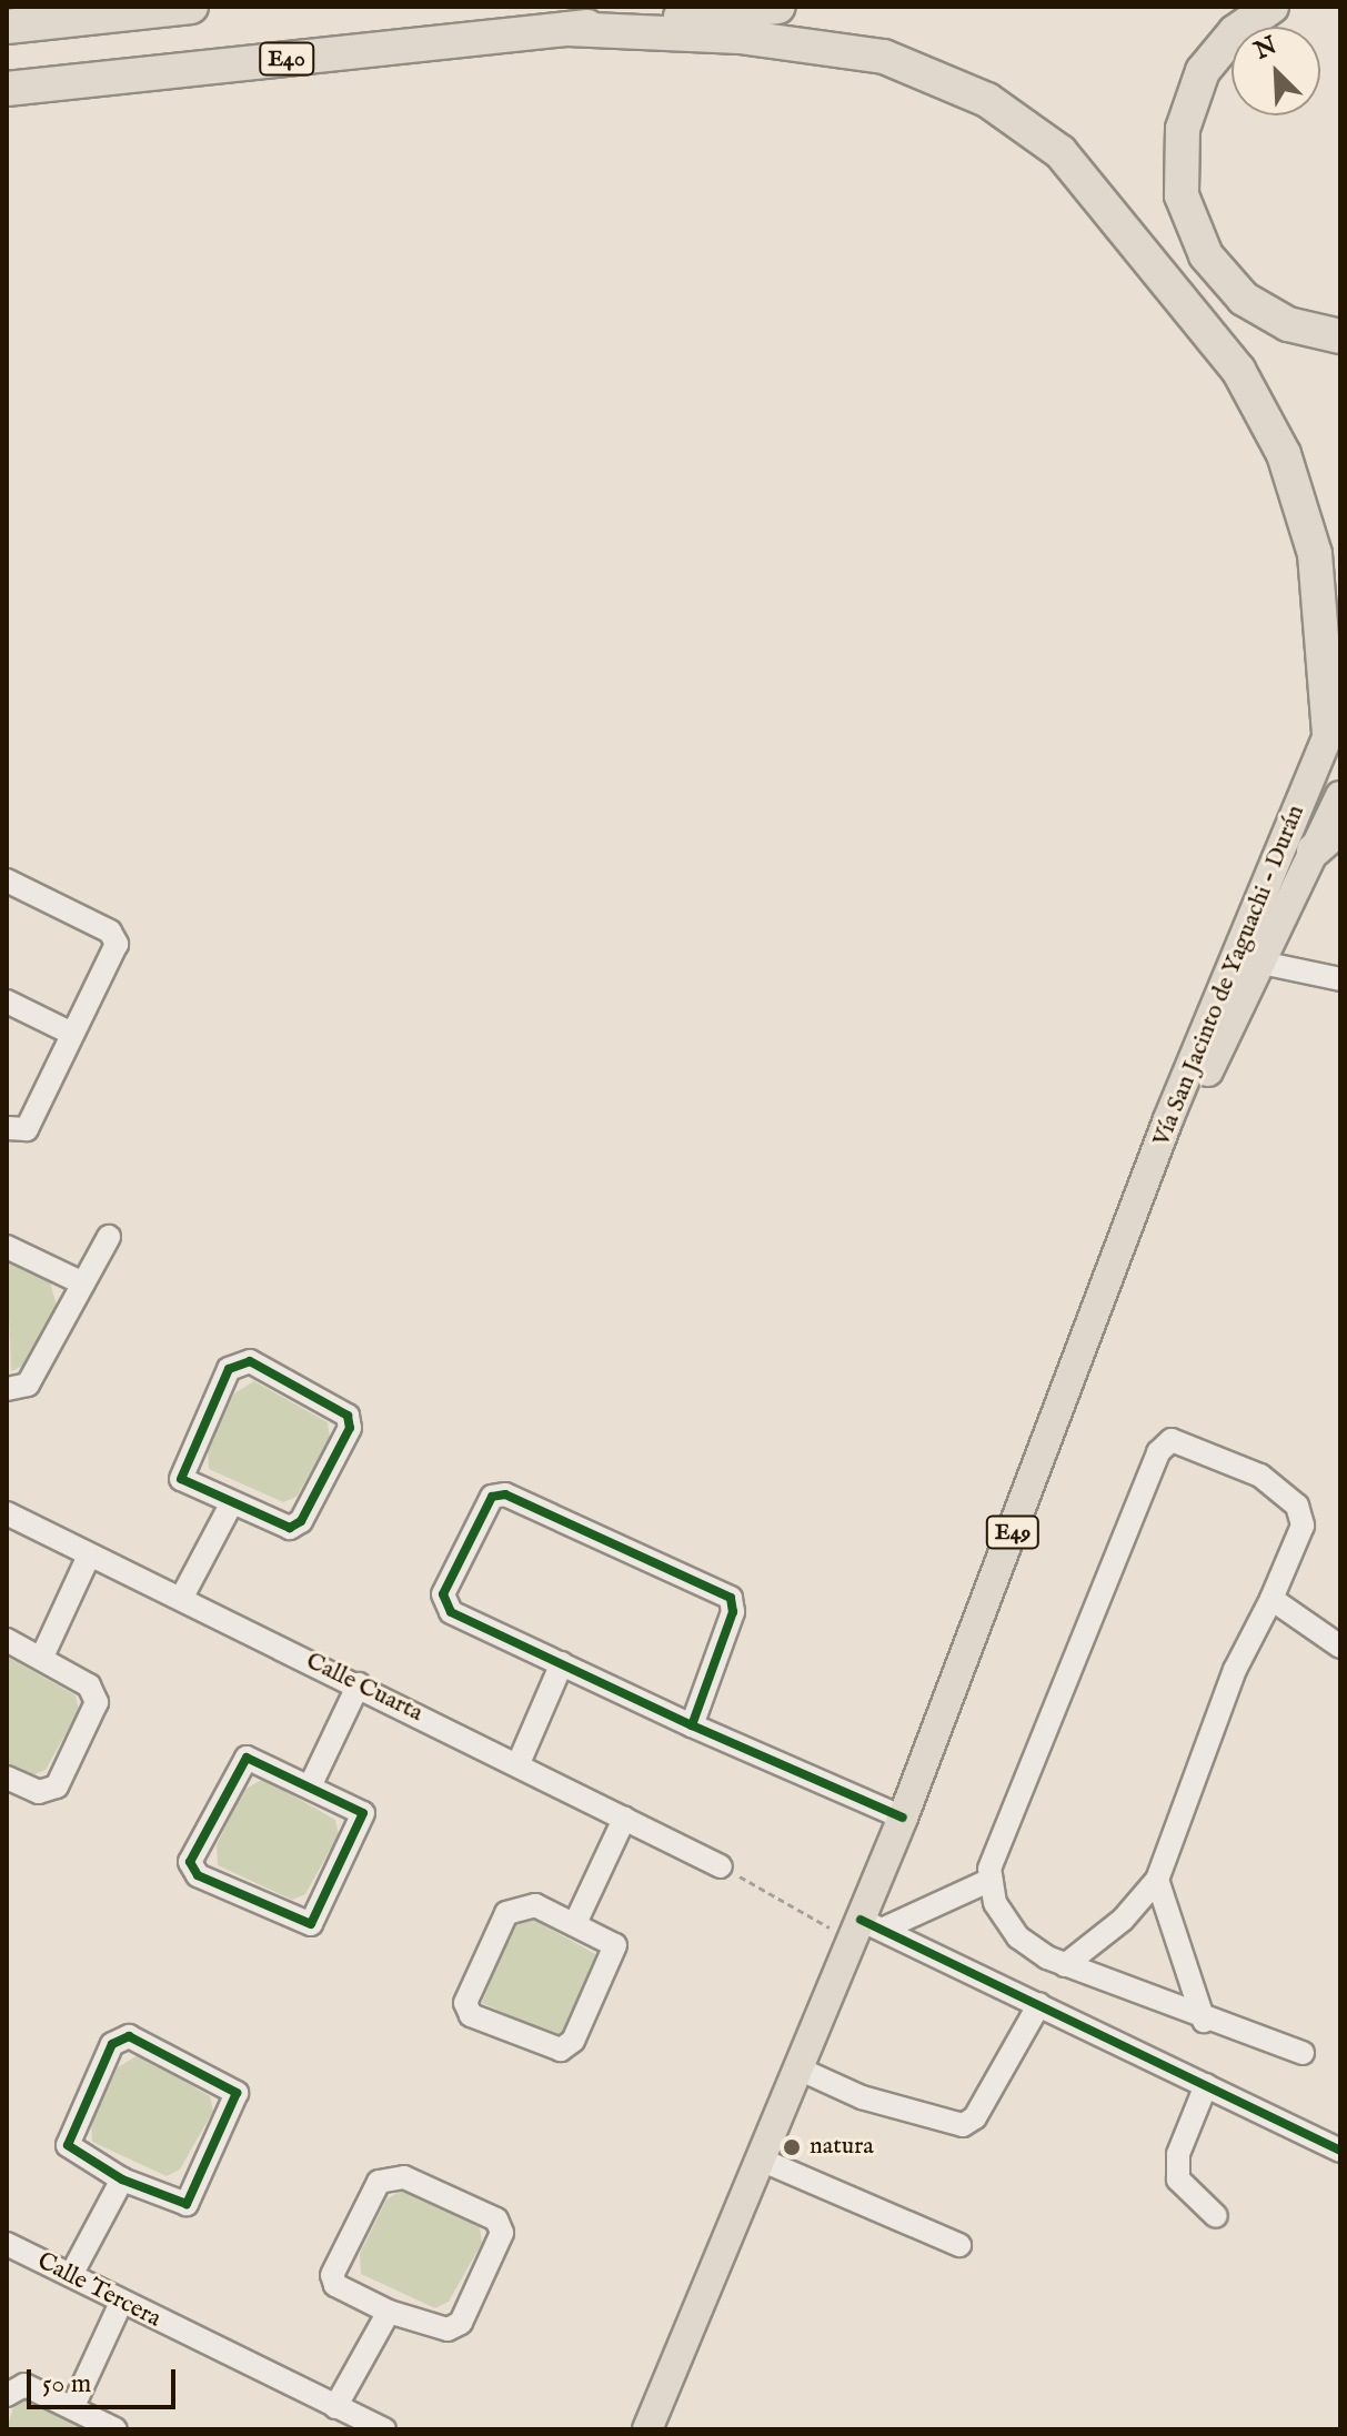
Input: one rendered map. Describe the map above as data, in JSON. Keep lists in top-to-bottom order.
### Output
{
  "streets": {
    "highway": ["E40"],
    "main road": ["Vía San Jacinto de Yaguachi - Durán", "E49"],
    "street": ["Calle Cuarta", "Calle Tercera"]
  },
  "places": ["natura"],
  "scale_bar": "50 m",
  "north": "top left"
}
